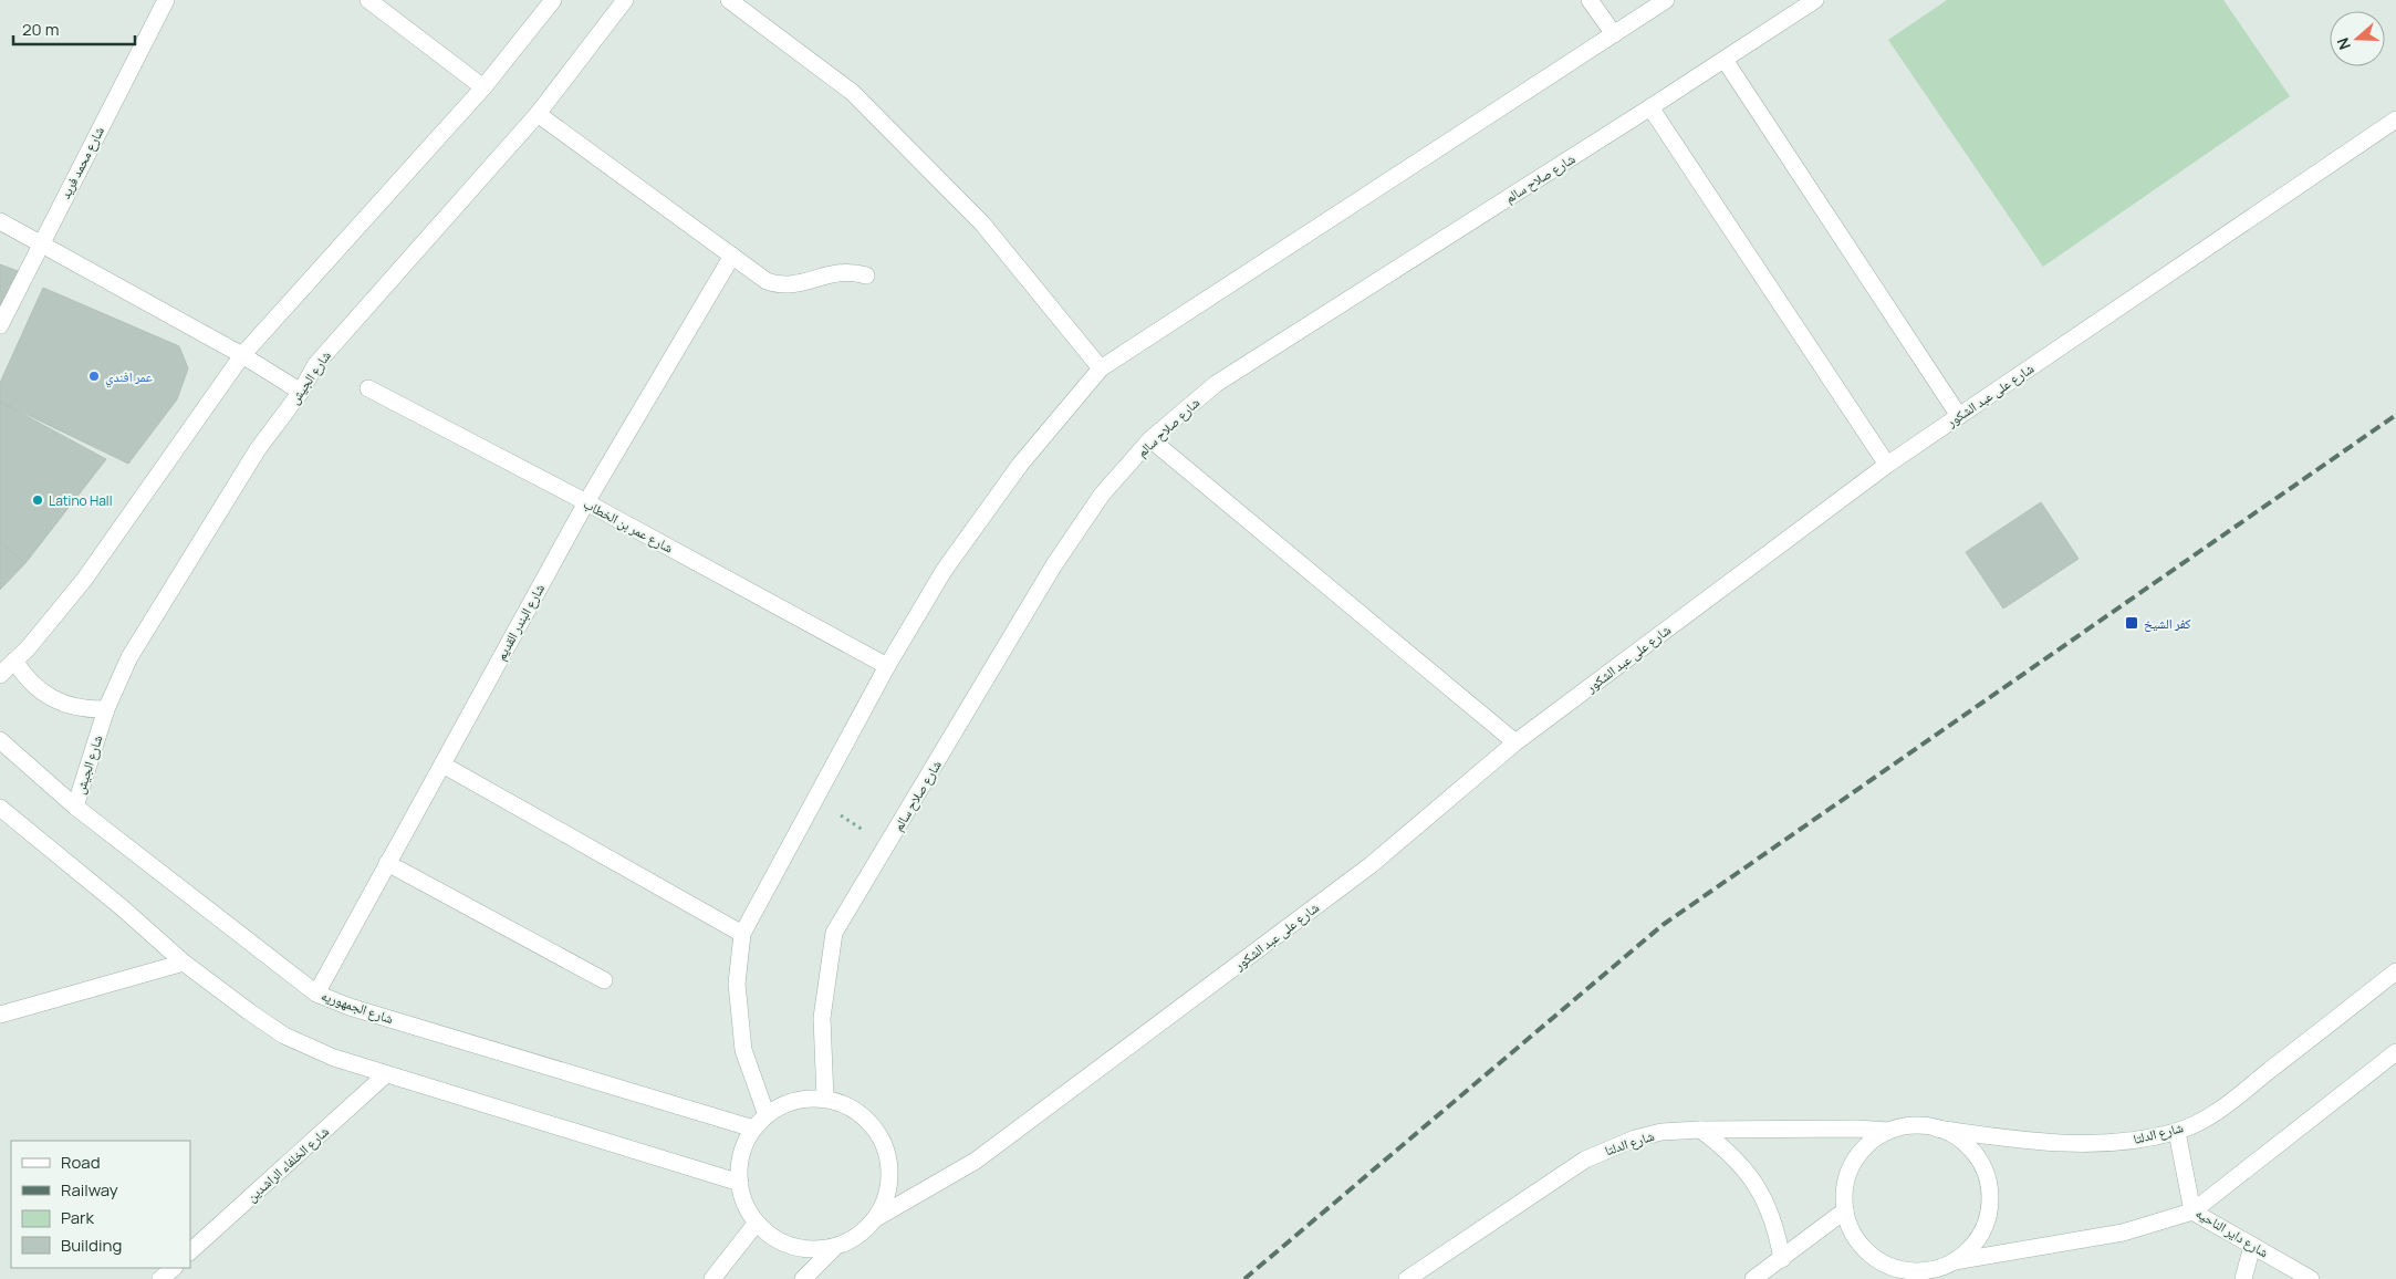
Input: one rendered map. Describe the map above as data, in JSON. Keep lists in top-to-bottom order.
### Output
{
  "streets": {
    "street": [
      "شارع محمد فريد",
      "شارع صلاح سالم",
      "شارع الجيش",
      "شارع على عبد الشكور",
      "شارع عمر بن الخطاب",
      "شارع البندر القديم",
      "شارع الجمهوريه",
      "شارع الدلتا",
      "شارع الخلفاء الراشدين",
      "شارع داير الناحيه"
    ]
  },
  "crossings": [
    ["شارع صلاح سالم", "شارع على عبد الشكور"],
    ["شارع صلاح سالم", "شارع الجمهوريه"],
    ["شارع الجيش", "شارع الجمهوريه"],
    ["شارع على عبد الشكور", "شارع الجمهوريه"],
    ["شارع عمر بن الخطاب", "شارع البندر القديم"],
    ["شارع البندر القديم", "شارع الجمهوريه"],
    ["شارع الدلتا", "شارع داير الناحيه"]
  ],
  "places": {
    "other": ["عمر افندي", "Latino Hall"],
    "transit": ["كفر الشيخ"]
  },
  "legend": [
    "Road",
    "Railway",
    "Park",
    "Building"
  ],
  "scale_bar": "20 m",
  "north": "left"
}
